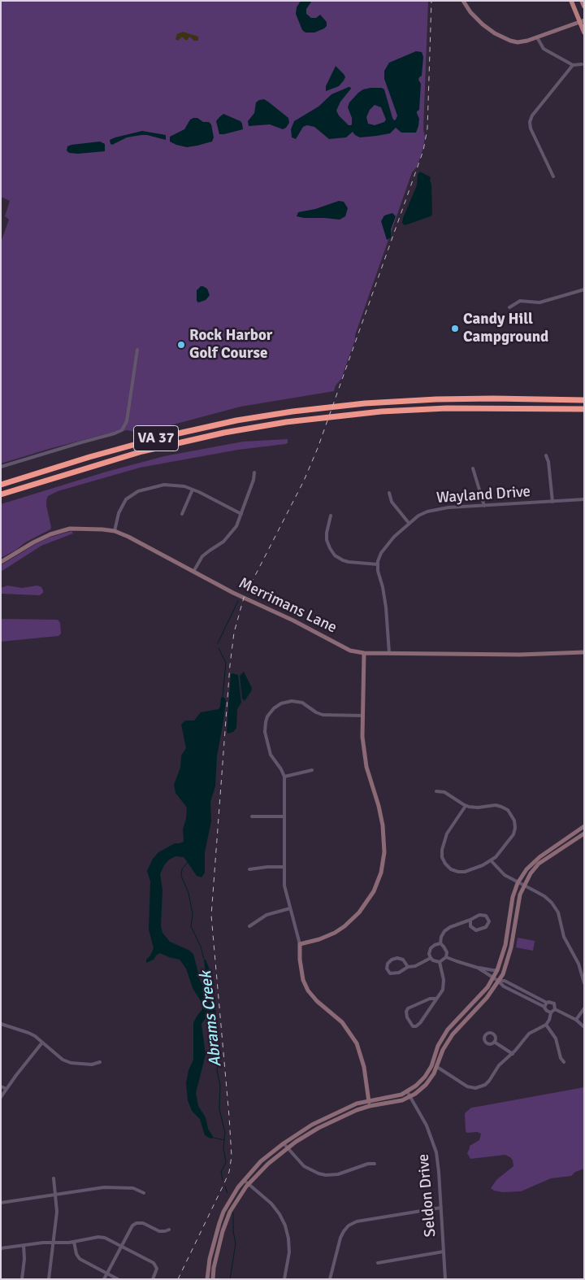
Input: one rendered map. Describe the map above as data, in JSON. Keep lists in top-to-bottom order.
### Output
{
  "streets": {
    "highway": ["VA 37"],
    "main road": ["Merrimans Lane"],
    "street": ["Wayland Drive", "Seldon Drive"]
  },
  "water": ["Abrams Creek"],
  "places": ["Candy Hill Campground", "Rock Harbor Golf Course"]
}
